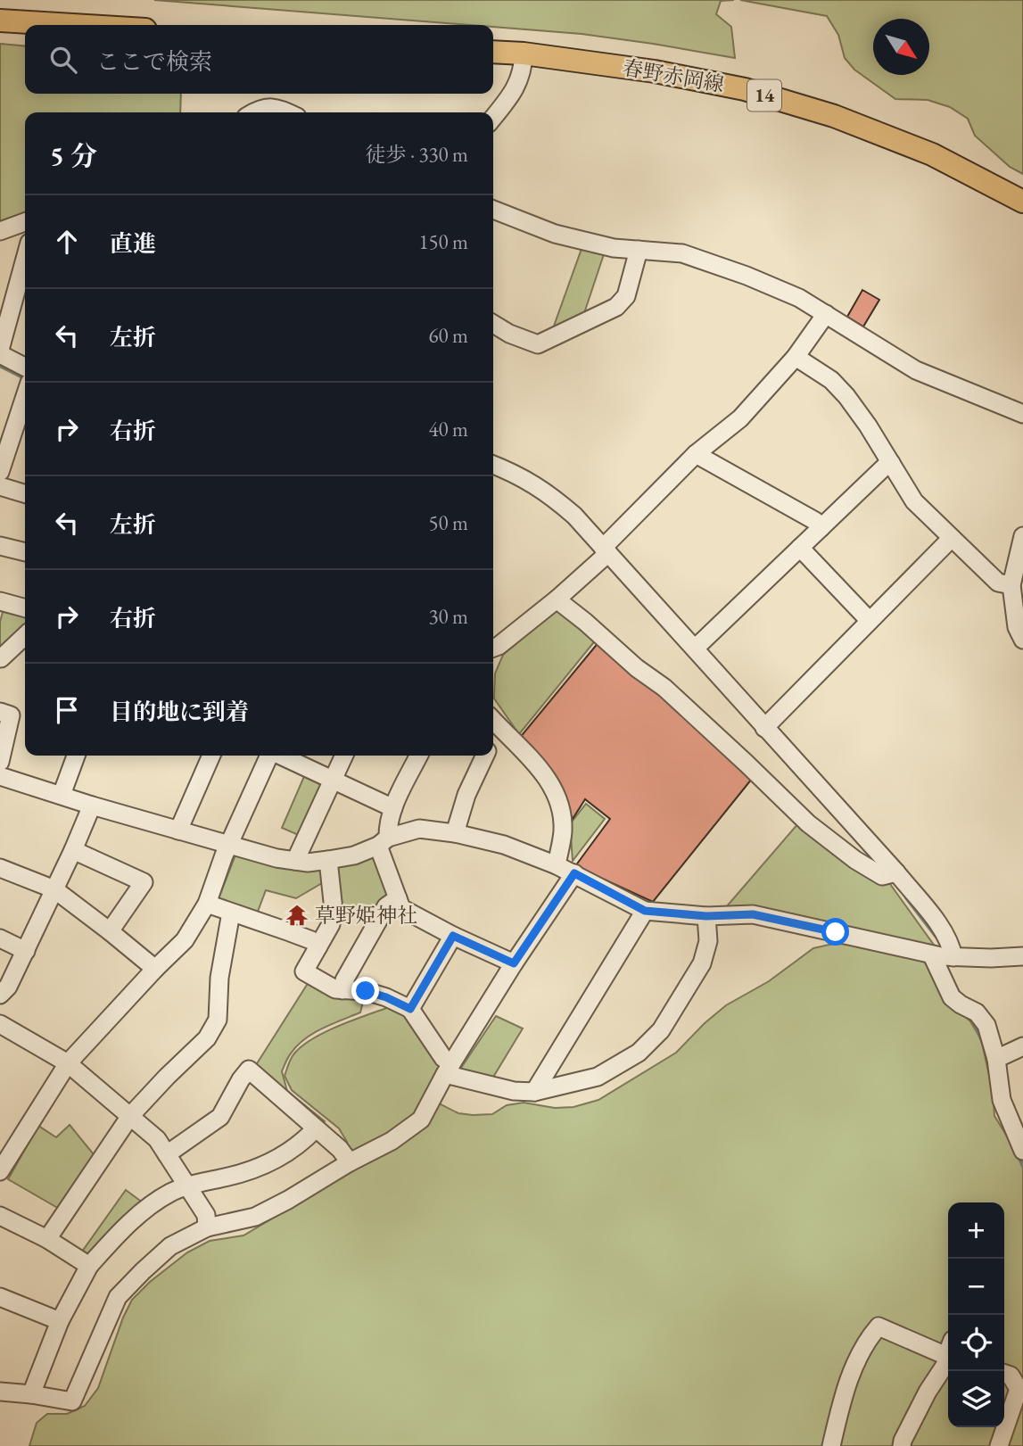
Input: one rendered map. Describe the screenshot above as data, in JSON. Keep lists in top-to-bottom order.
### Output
{
  "streets": {
    "main road": ["春野赤岡線", "14"]
  },
  "places": {
    "temple": ["草野姫神社"]
  },
  "north": "bottom right",
  "page": {
    "search": "ここで検索",
    "heading": ["5 分", "徒歩 · 330 m"],
    "list": [
      ["直進", "150 m"],
      ["左折", "60 m"],
      ["右折", "40 m"],
      ["左折", "50 m"],
      ["右折", "30 m"],
      "目的地に到着"
    ],
    "map_buttons": ["+", "−"]
  }
}
